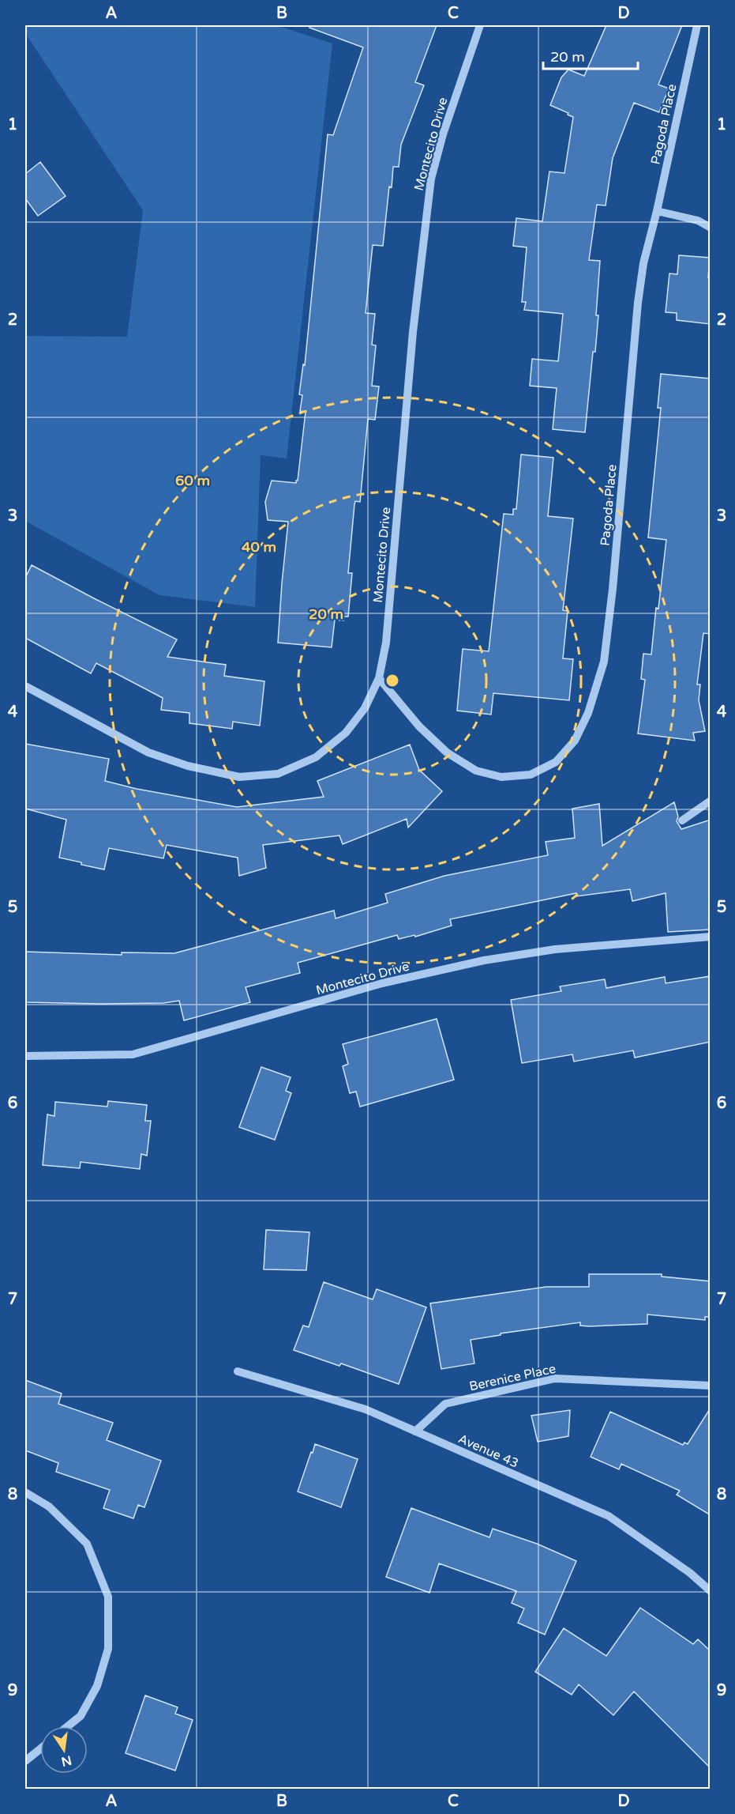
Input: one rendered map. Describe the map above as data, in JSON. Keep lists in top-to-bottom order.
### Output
{
  "streets": {
    "street": [
      "Pagoda Place",
      "Montecito Drive",
      "Berenice Place",
      "Avenue 43"
    ]
  },
  "crossings": [
    ["Pagoda Place", "Montecito Drive"],
    ["Berenice Place", "Avenue 43"]
  ],
  "scale_bar": "20 m",
  "north": "bottom",
  "grid": {
    "columns": [
      "A",
      "B",
      "C",
      "D"
    ],
    "rows": [
      "1",
      "2",
      "3",
      "4",
      "5",
      "6",
      "7",
      "8",
      "9"
    ]
  },
  "rings": ["60 m", "40 m", "20 m"]
}
